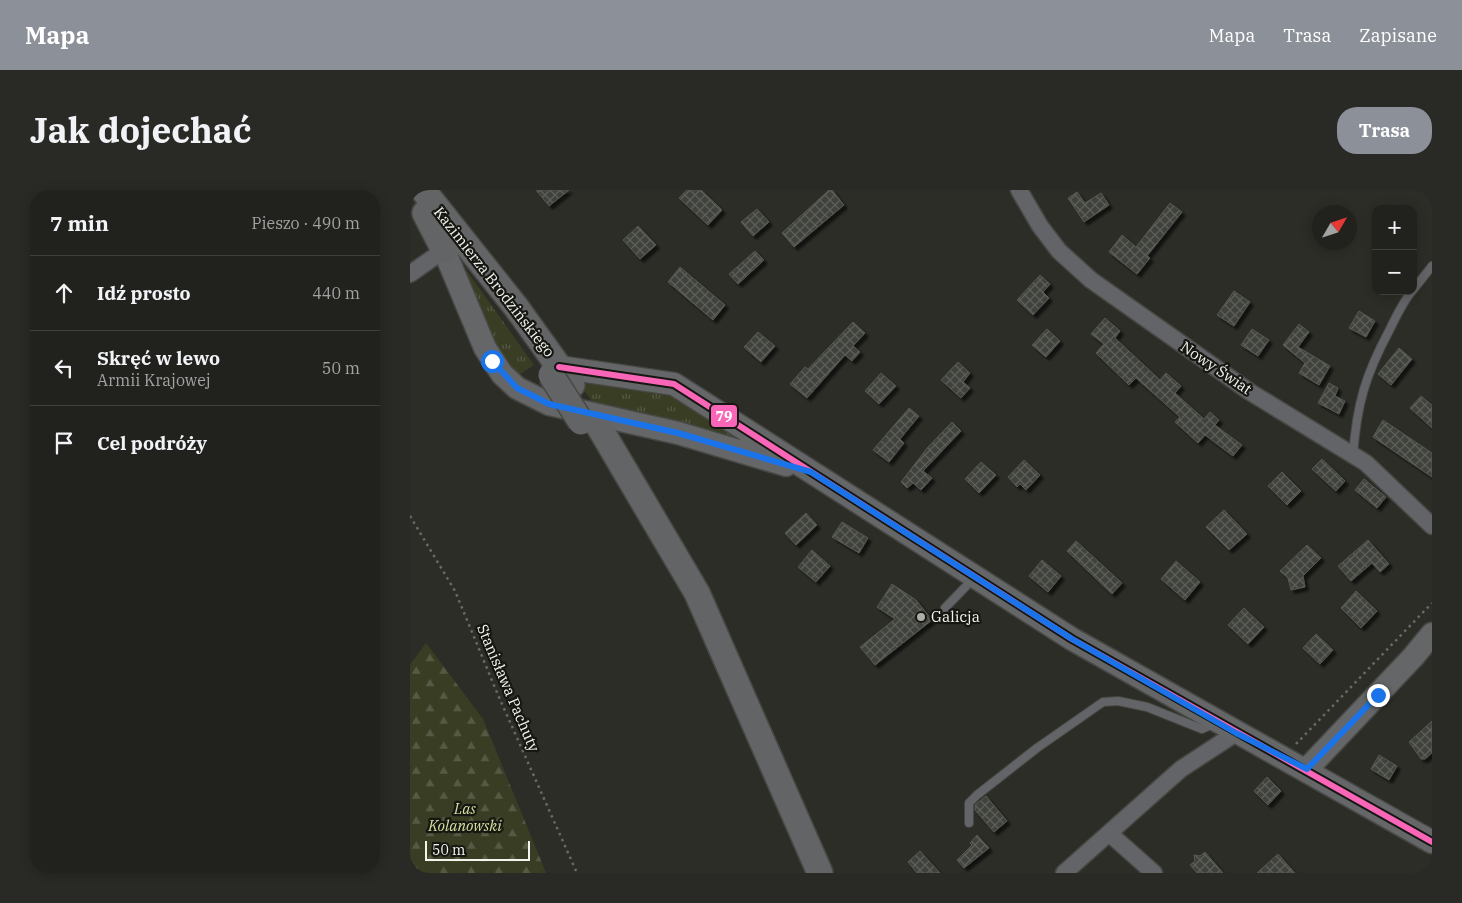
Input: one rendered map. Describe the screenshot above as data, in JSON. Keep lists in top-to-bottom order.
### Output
{
  "streets": {
    "main road": ["Kazimierza Brodzińskiego"],
    "street": ["Nowy Świat"],
    "path": ["Stanisława Pachuty"]
  },
  "parks": ["Las Kolanowski"],
  "places": ["Galicja"],
  "lines": ["transit line 79"],
  "scale_bar": "50 m",
  "north": "top right",
  "page": {
    "header": "Mapa",
    "nav": ["Mapa", "Trasa", "Zapisane"],
    "title": "Jak dojechać",
    "buttons": "Trasa",
    "heading": ["7 min", "Pieszo · 490 m"],
    "map_buttons": ["+", "−"],
    "list": [
      ["Idź prosto", "440 m"],
      ["Skręć w lewo", "Armii Krajowej", "50 m"],
      "Cel podróży"
    ],
    "scale": "50 m"
  }
}
